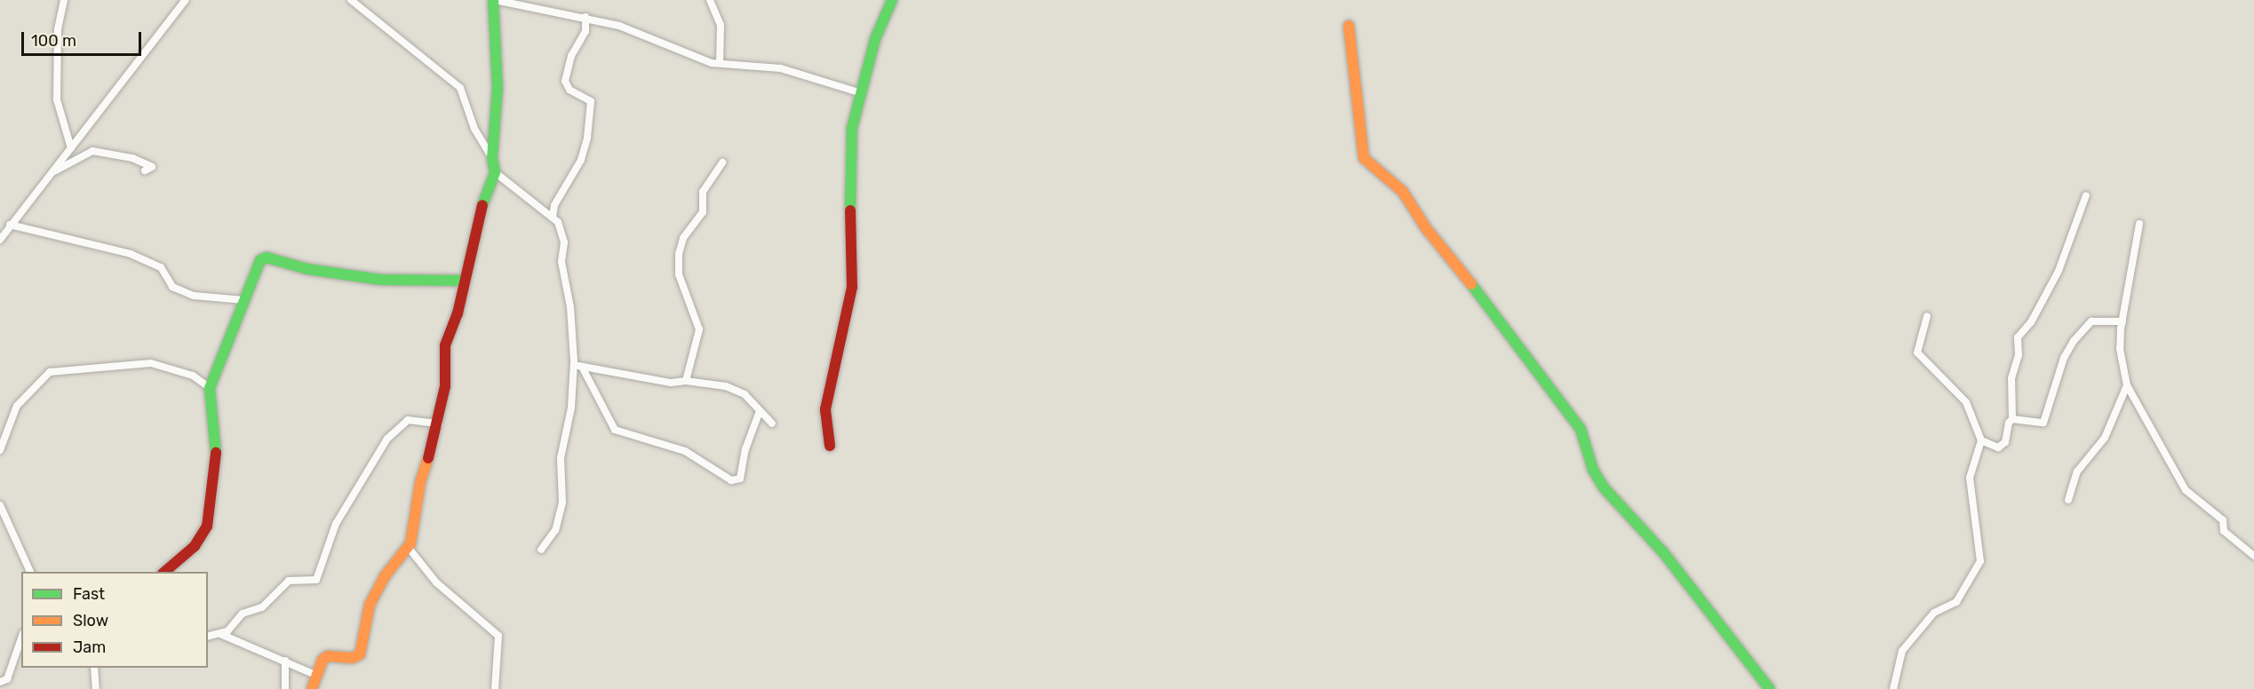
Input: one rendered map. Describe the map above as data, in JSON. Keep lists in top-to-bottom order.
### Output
{
  "legend": ["Fast", "Slow", "Jam"],
  "scale_bar": "100 m"
}
